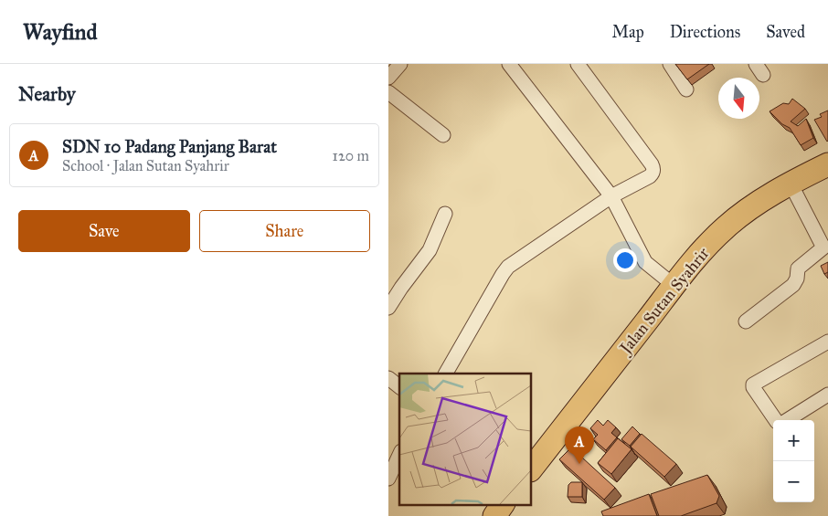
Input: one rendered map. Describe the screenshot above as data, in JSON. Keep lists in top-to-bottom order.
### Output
{
  "streets": {
    "highway": ["Jalan Sutan Syahrir"]
  },
  "north": "bottom",
  "page": {
    "header": "Wayfind",
    "nav": ["Map", "Directions", "Saved"],
    "heading": "Nearby",
    "list": [
      {
        "mark": "A",
        "name": "SDN 10 Padang Panjang Barat",
        "note": "School · Jalan Sutan Syahrir",
        "value": "120 m"
      }
    ],
    "buttons": ["Save", "Share"],
    "map_buttons": ["+", "−"],
    "pins": "A"
  }
}
